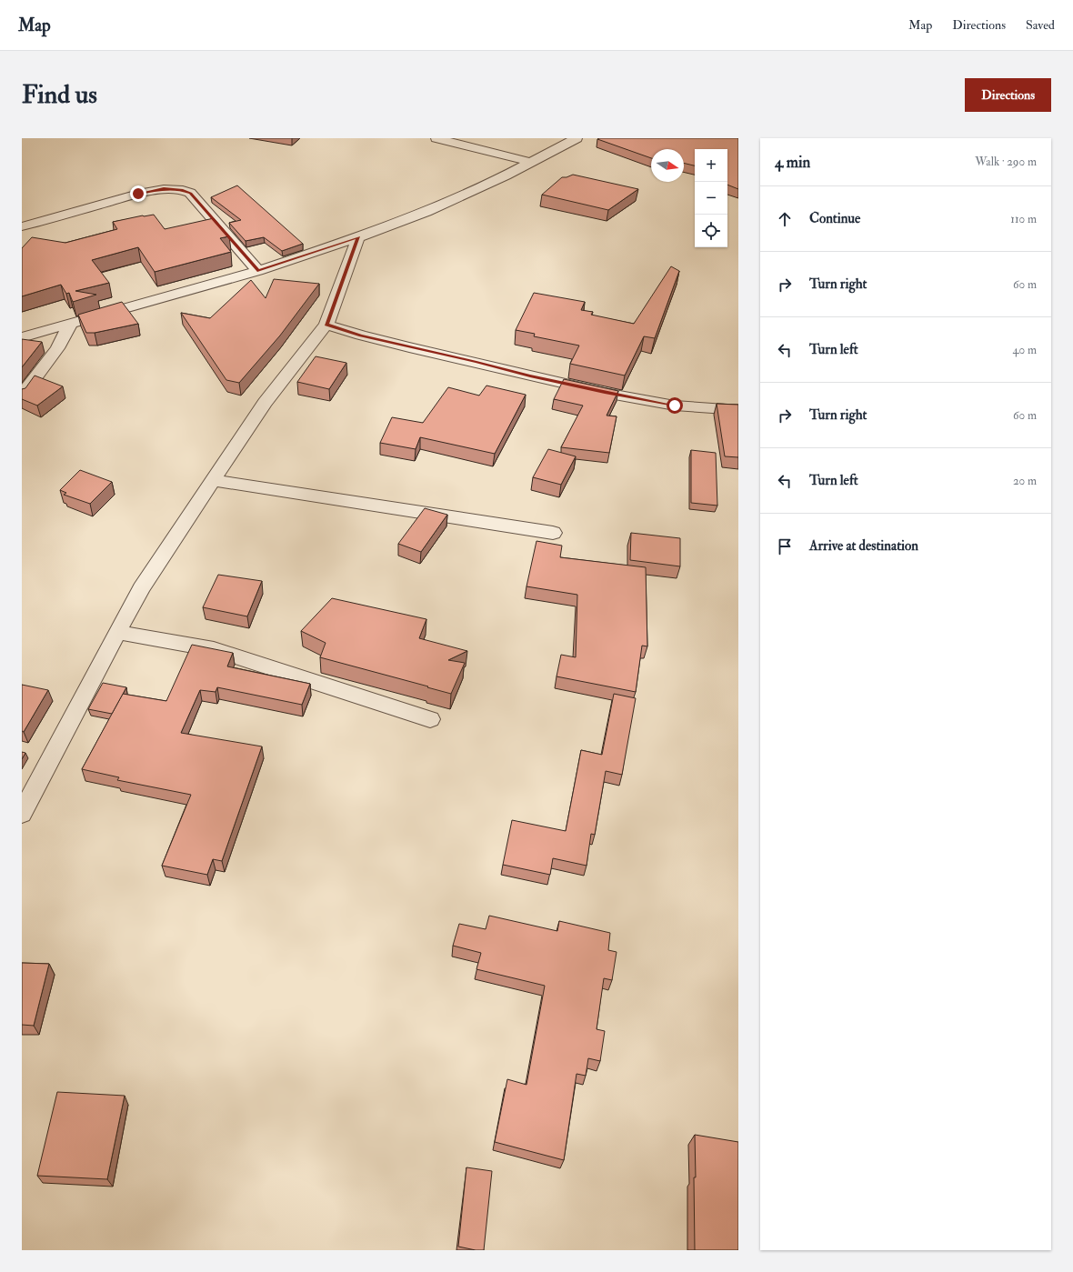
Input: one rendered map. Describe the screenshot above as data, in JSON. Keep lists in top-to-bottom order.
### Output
{
  "north": "right",
  "page": {
    "header": "Map",
    "nav": ["Map", "Directions", "Saved"],
    "buttons": "Directions",
    "title": "Find us",
    "heading": ["4 min", "Walk · 290 m"],
    "map_buttons": ["+", "−"],
    "list": [
      ["Continue", "110 m"],
      ["Turn right", "60 m"],
      ["Turn left", "40 m"],
      ["Turn right", "60 m"],
      ["Turn left", "20 m"],
      "Arrive at destination"
    ]
  }
}
